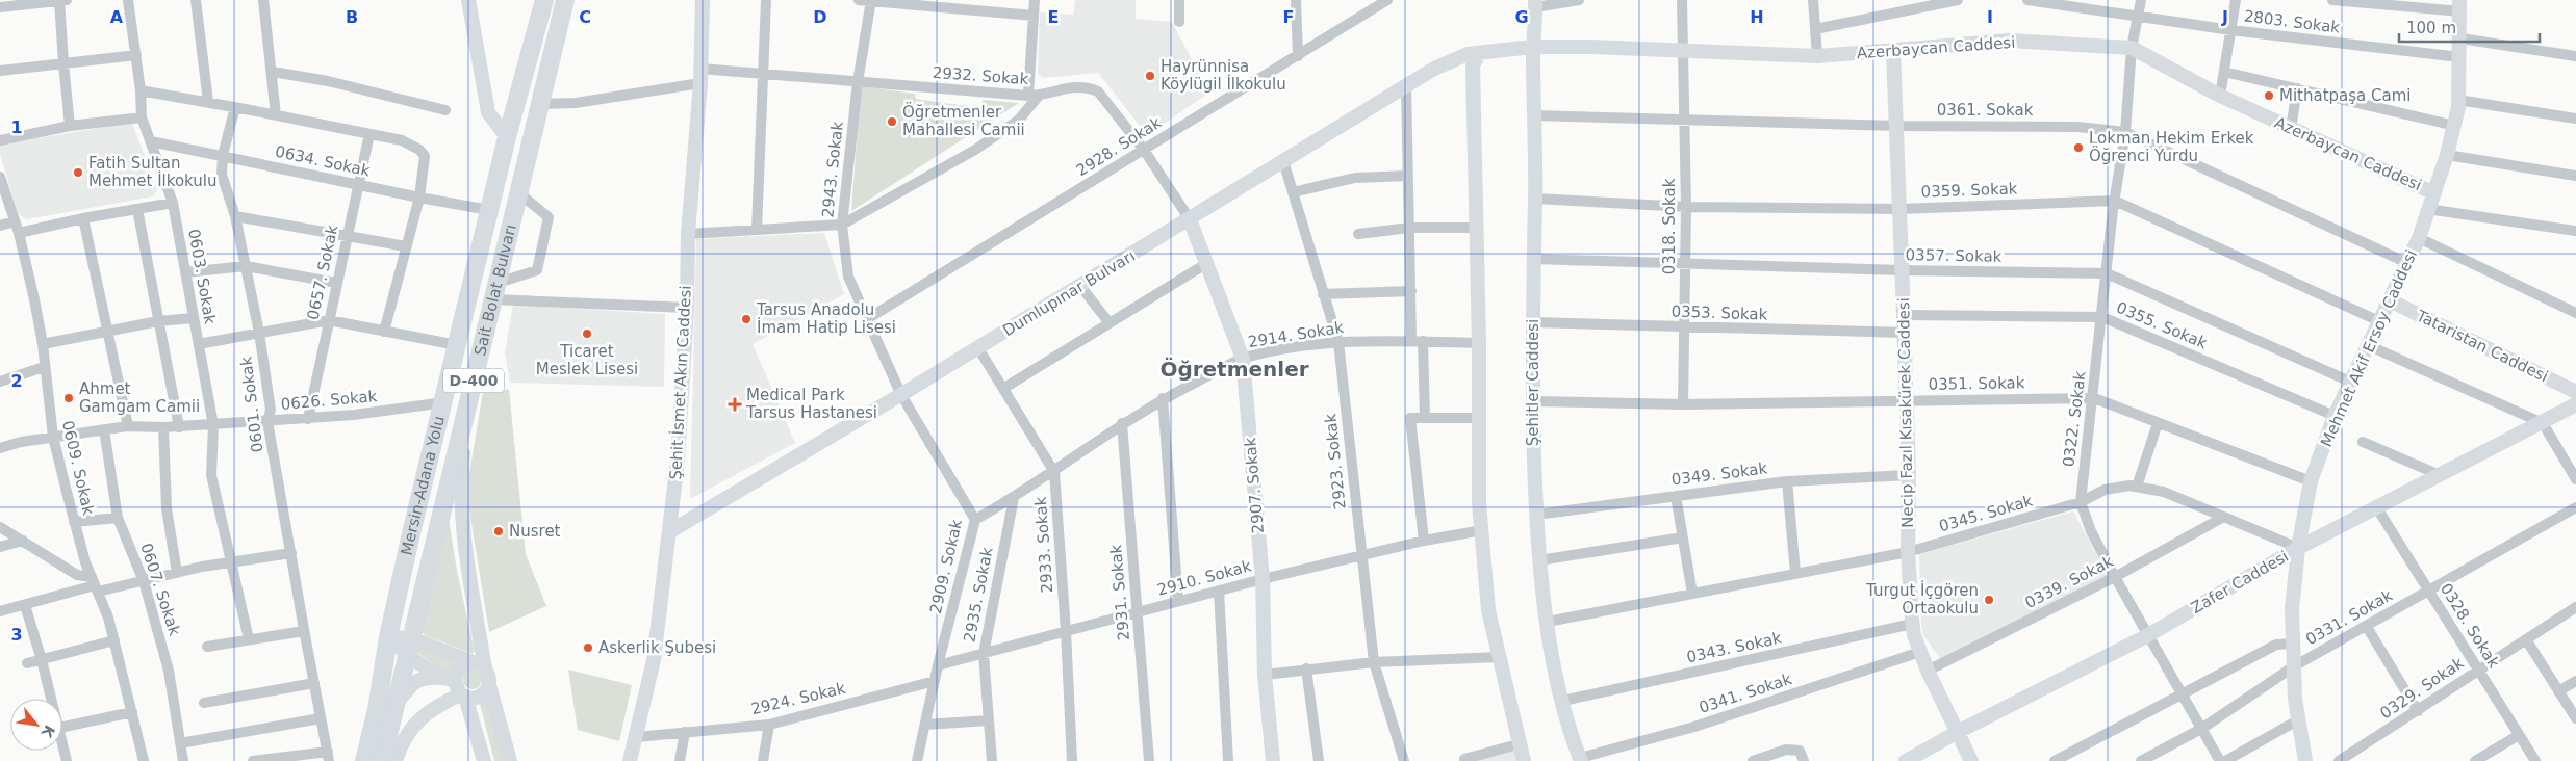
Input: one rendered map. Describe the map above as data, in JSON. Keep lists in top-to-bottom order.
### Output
{
  "streets": {
    "highway": ["Sait Bolat Bulvarı", "D-400", "Mersin-Adana Yolu"],
    "street": [
      "2803. Sokak",
      "Azerbaycan Caddesi",
      "2932. Sokak",
      "0361. Sokak",
      "2928. Sokak",
      "0634. Sokak",
      "2943. Sokak",
      "0359. Sokak",
      "0318. Sokak",
      "0357. Sokak",
      "0657. Sokak",
      "0603. Sokak",
      "Dumlupınar Bulvarı",
      "0353. Sokak",
      "0355. Sokak",
      "2914. Sokak",
      "Tataristan Caddesi",
      "Mehmet Akif Ersoy Caddesi",
      "Şehit İsmet Akın Caddesi",
      "Şehitler Caddesi",
      "0351. Sokak",
      "0626. Sokak",
      "0601. Sokak",
      "Necip Fazıl Kısakürek Caddesi",
      "0322. Sokak",
      "2923. Sokak",
      "0609. Sokak",
      "0349. Sokak",
      "2907. Sokak",
      "0345. Sokak",
      "2933. Sokak",
      "2909. Sokak",
      "2910. Sokak",
      "0339. Sokak",
      "Zafer Caddesi",
      "0607. Sokak",
      "2931. Sokak",
      "2935. Sokak",
      "0331. Sokak",
      "0328. Sokak",
      "0343. Sokak",
      "0329. Sokak",
      "0341. Sokak",
      "2924. Sokak"
    ]
  },
  "crossings": [
    ["2803. Sokak", "Mehmet Akif Ersoy Caddesi"],
    ["2803. Sokak", "0322. Sokak"],
    ["Azerbaycan Caddesi", "0318. Sokak"],
    ["Azerbaycan Caddesi", "Dumlupınar Bulvarı"],
    ["Azerbaycan Caddesi", "Mehmet Akif Ersoy Caddesi"],
    ["Azerbaycan Caddesi", "Şehitler Caddesi"],
    ["Azerbaycan Caddesi", "Necip Fazıl Kısakürek Caddesi"],
    ["Azerbaycan Caddesi", "0322. Sokak"],
    ["2932. Sokak", "2928. Sokak"],
    ["2932. Sokak", "2943. Sokak"],
    ["2932. Sokak", "Sait Bolat Bulvarı"],
    ["2932. Sokak", "Dumlupınar Bulvarı"],
    ["2932. Sokak", "Şehit İsmet Akın Caddesi"],
    ["2932. Sokak", "2907. Sokak"],
    ["0361. Sokak", "0318. Sokak"],
    ["0361. Sokak", "Mehmet Akif Ersoy Caddesi"],
    ["0361. Sokak", "Şehitler Caddesi"],
    ["0361. Sokak", "Necip Fazıl Kısakürek Caddesi"],
    ["0361. Sokak", "0322. Sokak"],
    ["2928. Sokak", "2943. Sokak"],
    ["0634. Sokak", "0657. Sokak"],
    ["0634. Sokak", "0603. Sokak"],
    ["0634. Sokak", "0601. Sokak"],
    ["0634. Sokak", "Mersin-Adana Yolu"],
    ["2943. Sokak", "Dumlupınar Bulvarı"],
    ["2943. Sokak", "2909. Sokak"],
    ["0359. Sokak", "0318. Sokak"],
    ["0359. Sokak", "Mehmet Akif Ersoy Caddesi"],
    ["0359. Sokak", "Şehitler Caddesi"],
    ["0359. Sokak", "Necip Fazıl Kısakürek Caddesi"],
    ["0359. Sokak", "0322. Sokak"],
    ["0318. Sokak", "0357. Sokak"],
    ["0318. Sokak", "0353. Sokak"],
    ["0318. Sokak", "0351. Sokak"],
    ["0357. Sokak", "Mehmet Akif Ersoy Caddesi"],
    ["0357. Sokak", "Şehitler Caddesi"],
    ["0357. Sokak", "Necip Fazıl Kısakürek Caddesi"],
    ["0357. Sokak", "0322. Sokak"],
    ["0657. Sokak", "0626. Sokak"],
    ["0603. Sokak", "0626. Sokak"],
    ["Dumlupınar Bulvarı", "Şehit İsmet Akın Caddesi"],
    ["Dumlupınar Bulvarı", "2923. Sokak"],
    ["Dumlupınar Bulvarı", "2907. Sokak"],
    ["Dumlupınar Bulvarı", "2933. Sokak"],
    ["Dumlupınar Bulvarı", "2909. Sokak"],
    ["0353. Sokak", "Şehitler Caddesi"],
    ["0353. Sokak", "Necip Fazıl Kısakürek Caddesi"],
    ["0355. Sokak", "Mehmet Akif Ersoy Caddesi"],
    ["0355. Sokak", "Necip Fazıl Kısakürek Caddesi"],
    ["0355. Sokak", "0322. Sokak"],
    ["2914. Sokak", "2923. Sokak"],
    ["2914. Sokak", "2907. Sokak"],
    ["2914. Sokak", "2933. Sokak"],
    ["2914. Sokak", "2909. Sokak"],
    ["2914. Sokak", "2931. Sokak"],
    ["2914. Sokak", "2935. Sokak"],
    ["Tataristan Caddesi", "Mehmet Akif Ersoy Caddesi"],
    ["Mehmet Akif Ersoy Caddesi", "0351. Sokak"],
    ["Mehmet Akif Ersoy Caddesi", "0345. Sokak"],
    ["Mehmet Akif Ersoy Caddesi", "Zafer Caddesi"],
    ["Mehmet Akif Ersoy Caddesi", "0331. Sokak"],
    ["Şehit İsmet Akın Caddesi", "2924. Sokak"],
    ["Şehitler Caddesi", "0351. Sokak"],
    ["Şehitler Caddesi", "0349. Sokak"],
    ["Şehitler Caddesi", "0345. Sokak"],
    ["Şehitler Caddesi", "0343. Sokak"],
    ["Şehitler Caddesi", "0341. Sokak"],
    ["0351. Sokak", "Necip Fazıl Kısakürek Caddesi"],
    ["0351. Sokak", "0322. Sokak"],
    ["0626. Sokak", "0601. Sokak"],
    ["0626. Sokak", "0609. Sokak"],
    ["0626. Sokak", "Mersin-Adana Yolu"],
    ["0626. Sokak", "0607. Sokak"],
    ["Necip Fazıl Kısakürek Caddesi", "0349. Sokak"],
    ["Necip Fazıl Kısakürek Caddesi", "0345. Sokak"],
    ["Necip Fazıl Kısakürek Caddesi", "0339. Sokak"],
    ["Necip Fazıl Kısakürek Caddesi", "Zafer Caddesi"],
    ["Necip Fazıl Kısakürek Caddesi", "0343. Sokak"],
    ["Necip Fazıl Kısakürek Caddesi", "0341. Sokak"],
    ["0322. Sokak", "0345. Sokak"],
    ["0322. Sokak", "0339. Sokak"],
    ["0322. Sokak", "Zafer Caddesi"],
    ["0322. Sokak", "0331. Sokak"],
    ["2923. Sokak", "2910. Sokak"],
    ["2907. Sokak", "2910. Sokak"],
    ["0345. Sokak", "0339. Sokak"],
    ["0345. Sokak", "Zafer Caddesi"],
    ["2933. Sokak", "2910. Sokak"],
    ["2909. Sokak", "2910. Sokak"],
    ["2909. Sokak", "2924. Sokak"],
    ["2910. Sokak", "2931. Sokak"],
    ["2910. Sokak", "2935. Sokak"],
    ["Zafer Caddesi", "0328. Sokak"],
    ["0331. Sokak", "0328. Sokak"],
    ["0328. Sokak", "0329. Sokak"]
  ],
  "districts": ["Öğretmenler"],
  "places": {
    "other": [
      "Hayrünnisa Köylügil İlkokulu",
      "Mithatpaşa Cami",
      "Öğretmenler Mahallesi Camii",
      "Lokman Hekim Erkek Öğrenci Yurdu",
      "Fatih Sultan Mehmet İlkokulu",
      "Tarsus Anadolu İmam Hatip Lisesi",
      "Ticaret Meslek Lisesi",
      "Ahmet Gamgam Camii",
      "Nusret",
      "Turgut İçgören Ortaokulu",
      "Askerlik Şubesi"
    ],
    "health": ["Medical Park Tarsus Hastanesi"]
  },
  "scale_bar": "100 m",
  "north": "bottom right",
  "grid": {
    "columns": [
      "A",
      "B",
      "C",
      "D",
      "E",
      "F",
      "G",
      "H",
      "I",
      "J"
    ],
    "rows": ["1", "2", "3"]
  }
}
